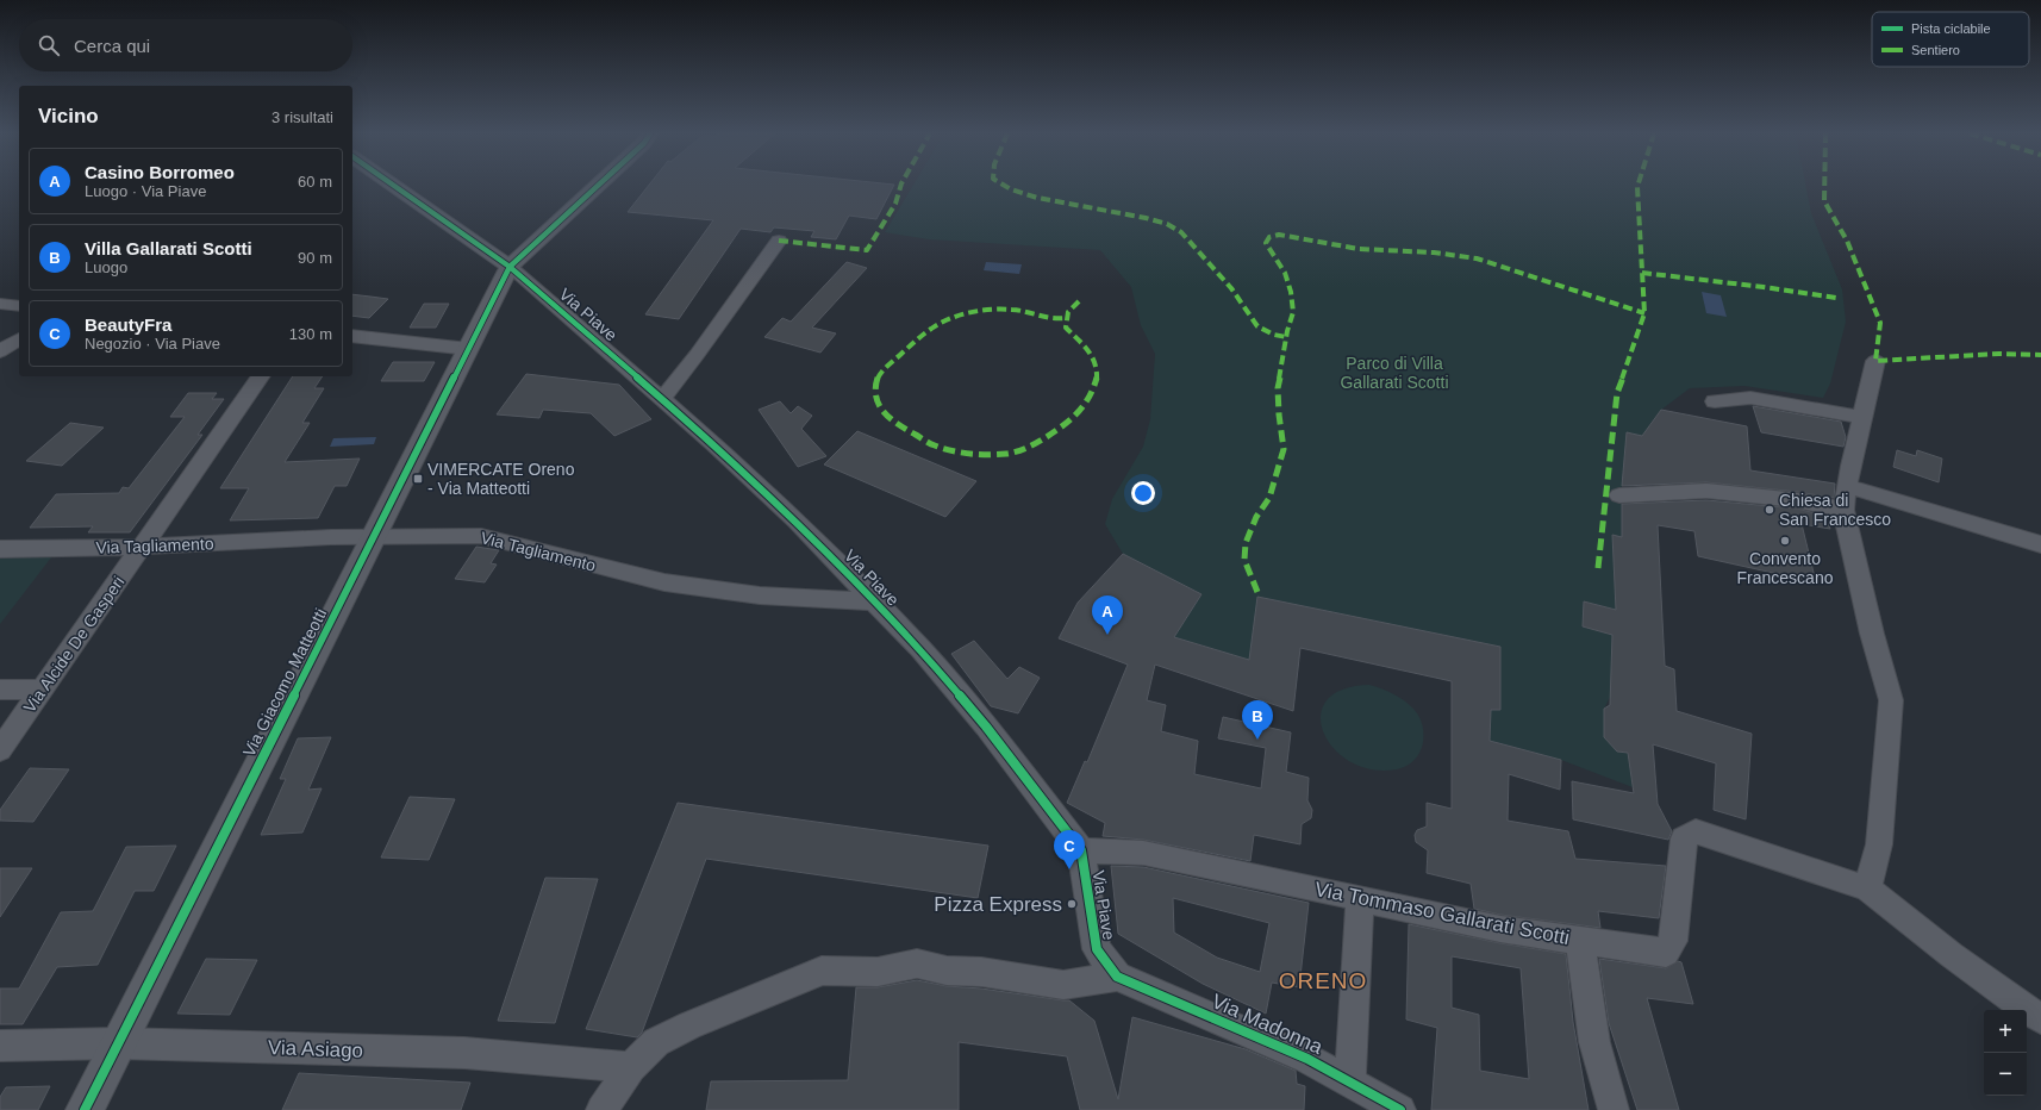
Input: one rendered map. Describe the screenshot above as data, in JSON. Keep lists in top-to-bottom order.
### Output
{
  "streets": {
    "street": [
      "Via Piave",
      "Via Tagliamento",
      "Via Alcide De Gasperi",
      "Via Giacomo Matteotti",
      "Via Tommaso Gallarati Scotti",
      "Via Madonna",
      "Via Asiago"
    ]
  },
  "crossings": [
    ["Via Piave", "Via Tagliamento"],
    ["Via Piave", "Via Giacomo Matteotti"],
    ["Via Piave", "Via Tommaso Gallarati Scotti"],
    ["Via Piave", "Via Madonna"],
    ["Via Tagliamento", "Via Alcide De Gasperi"],
    ["Via Tagliamento", "Via Giacomo Matteotti"],
    ["Via Giacomo Matteotti", "Via Asiago"]
  ],
  "districts": ["ORENO"],
  "parks": ["Parco di Villa Gallarati Scotti"],
  "places": {
    "transit": ["VIMERCATE Oreno - Via Matteotti"],
    "other": ["Chiesa di San Francesco", "Convento Francescano", "Pizza Express"]
  },
  "legend": ["Pista ciclabile", "Sentiero"],
  "page": {
    "search": "Cerca qui",
    "heading": ["Vicino", "3 risultati"],
    "list": [
      {
        "mark": "A",
        "name": "Casino Borromeo",
        "note": "Luogo · Via Piave",
        "value": "60 m"
      },
      {
        "mark": "B",
        "name": "Villa Gallarati Scotti",
        "note": "Luogo",
        "value": "90 m"
      },
      {
        "mark": "C",
        "name": "BeautyFra",
        "note": "Negozio · Via Piave",
        "value": "130 m"
      }
    ],
    "pins": ["A", "B", "C"],
    "map_buttons": ["+", "−"]
  }
}
